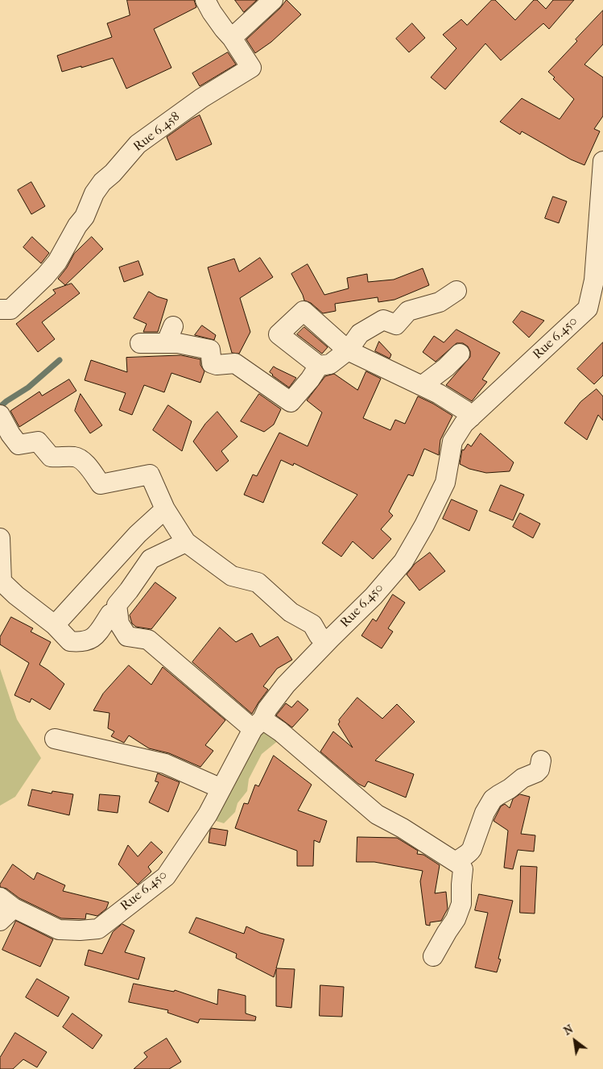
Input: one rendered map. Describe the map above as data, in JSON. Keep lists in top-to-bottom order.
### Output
{
  "streets": {
    "street": ["Rue 6.458", "Rue 6.450"]
  },
  "north": "top left"
}
